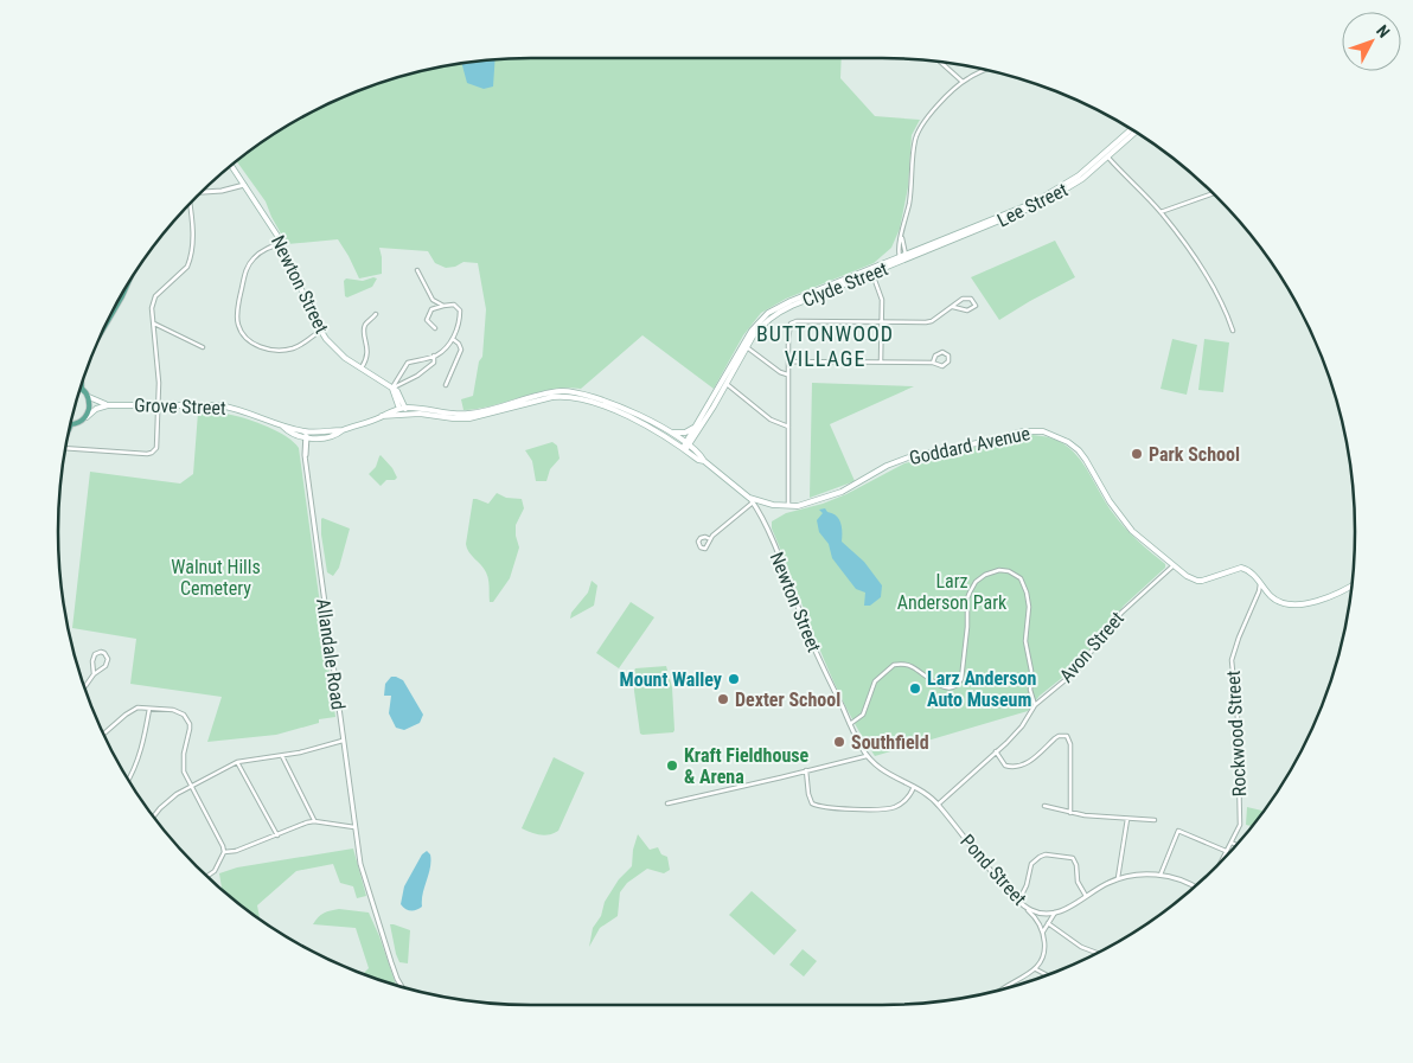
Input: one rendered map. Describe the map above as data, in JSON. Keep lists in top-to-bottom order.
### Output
{
  "streets": {
    "main road": [
      "Lee Street",
      "Newton Street",
      "Clyde Street",
      "Grove Street",
      "Goddard Avenue"
    ],
    "street": [
      "Avon Street",
      "Allandale Road",
      "Rockwood Street",
      "Pond Street"
    ]
  },
  "crossings": [
    ["Lee Street", "Clyde Street"],
    ["Newton Street", "Clyde Street"],
    ["Newton Street", "Goddard Avenue"],
    ["Newton Street", "Pond Street"],
    ["Grove Street", "Allandale Road"],
    ["Goddard Avenue", "Avon Street"],
    ["Goddard Avenue", "Rockwood Street"],
    ["Avon Street", "Pond Street"]
  ],
  "districts": ["BUTTONWOOD VILLAGE"],
  "parks": ["Walnut Hills Cemetery", "Larz Anderson Park"],
  "places": [
    "Park School",
    "Mount Walley",
    "Larz Anderson Auto Museum",
    "Dexter School",
    "Southfield",
    "Kraft Fieldhouse & Arena"
  ],
  "north": "top right"
}
